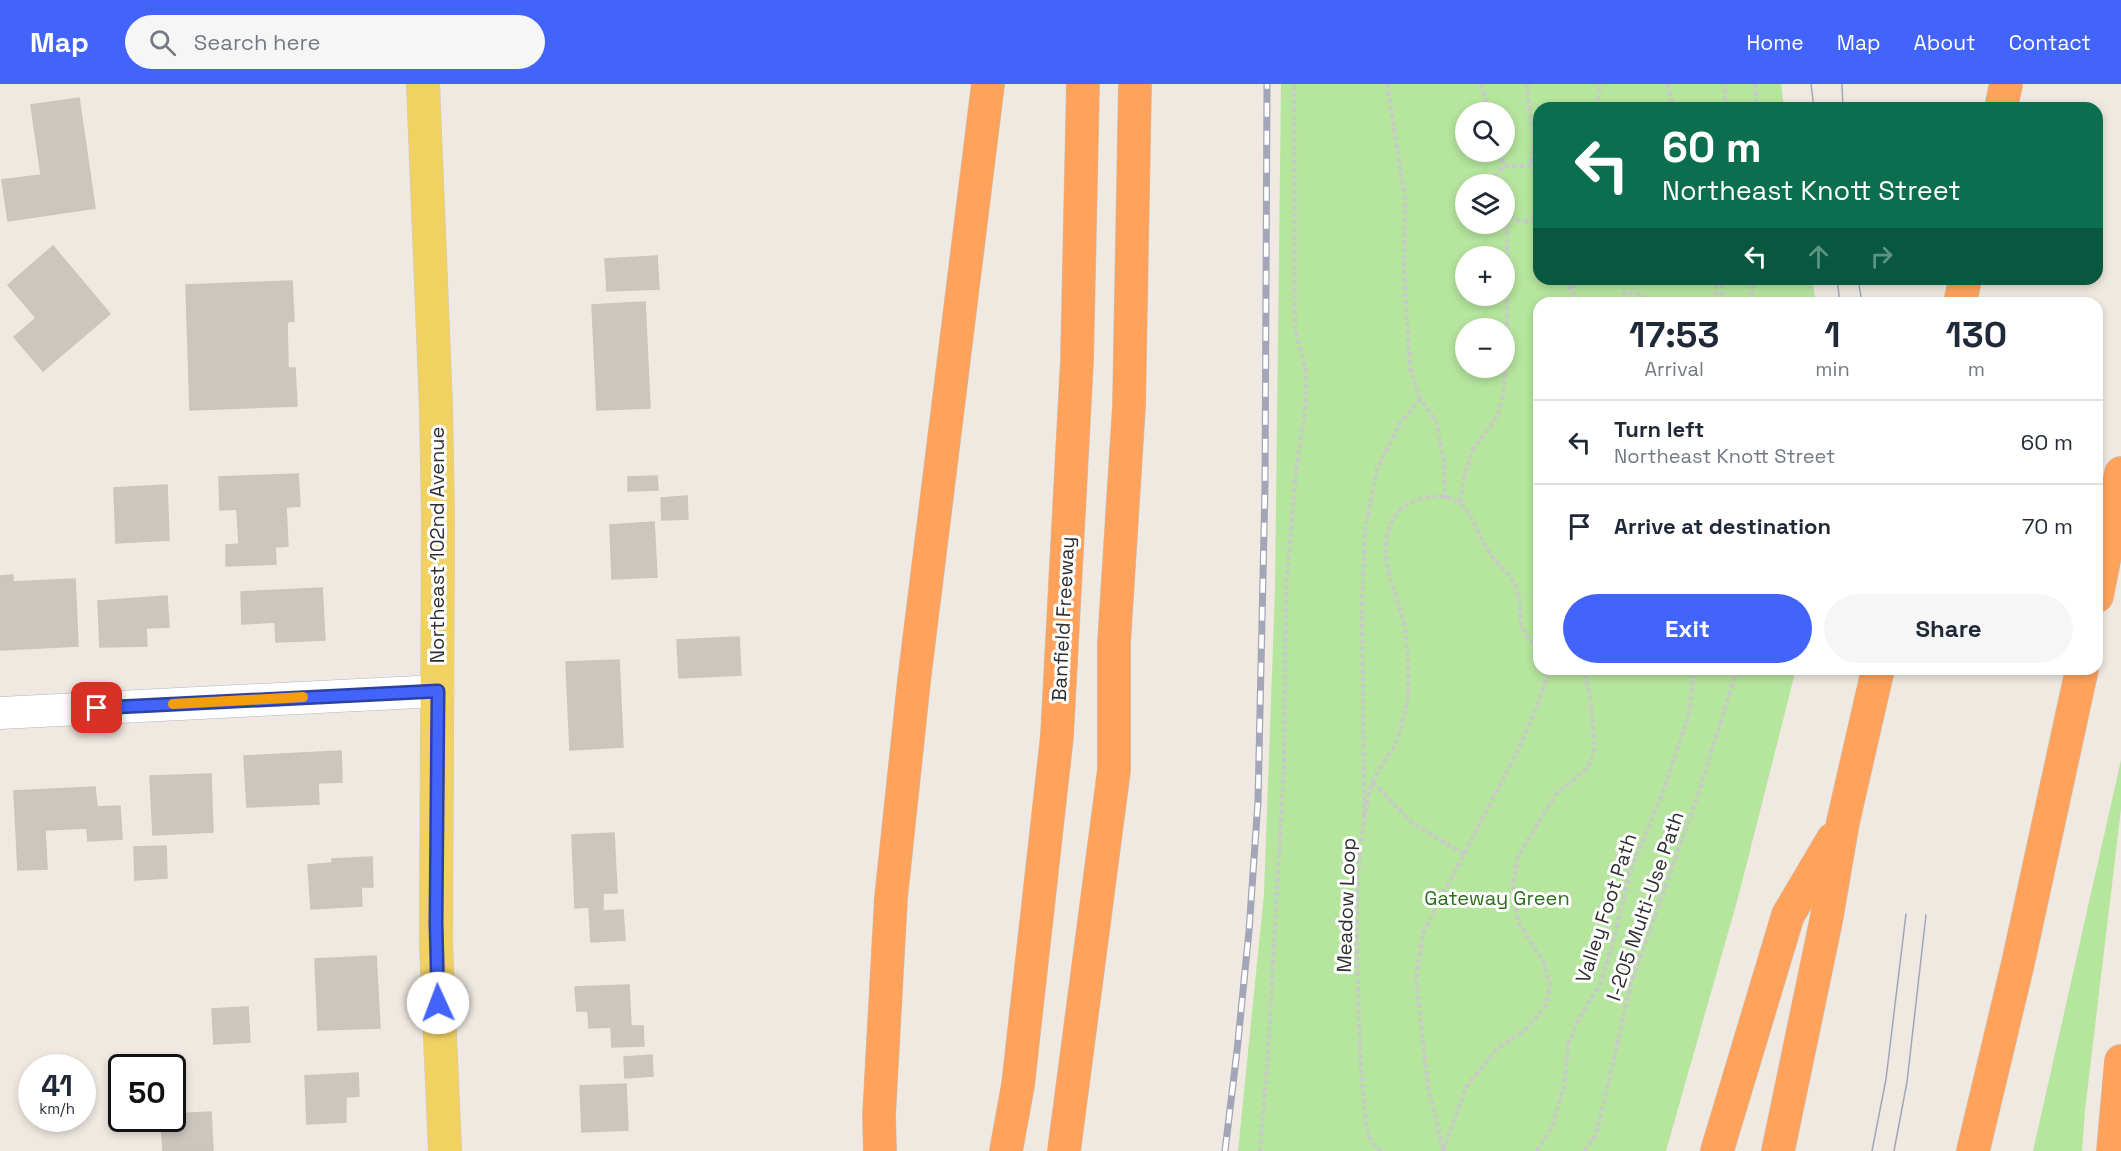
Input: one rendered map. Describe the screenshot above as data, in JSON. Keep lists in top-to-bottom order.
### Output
{
  "streets": {
    "highway": ["Banfield Freeway"],
    "main road": ["Northeast 102nd Avenue"],
    "path": ["Meadow Loop", "I-205 Multi-Use Path", "Valley Foot Path"]
  },
  "parks": ["Gateway Green"],
  "page": {
    "header": "Map",
    "search": "Search here",
    "nav": [
      "Home",
      "Map",
      "About",
      "Contact"
    ],
    "map_buttons": ["+", "−"],
    "turn": ["60 m", "Northeast Knott Street"],
    "eta": [
      "17:53",
      "Arrival",
      "1",
      "min",
      "130",
      "m"
    ],
    "list": [
      {
        "name": "Turn left",
        "note": "Northeast Knott Street",
        "value": "60 m"
      },
      {
        "name": "Arrive at destination",
        "value": "70 m"
      }
    ],
    "buttons": ["Exit", "Share"],
    "speed": "41 km/h",
    "limit": "50"
  }
}
